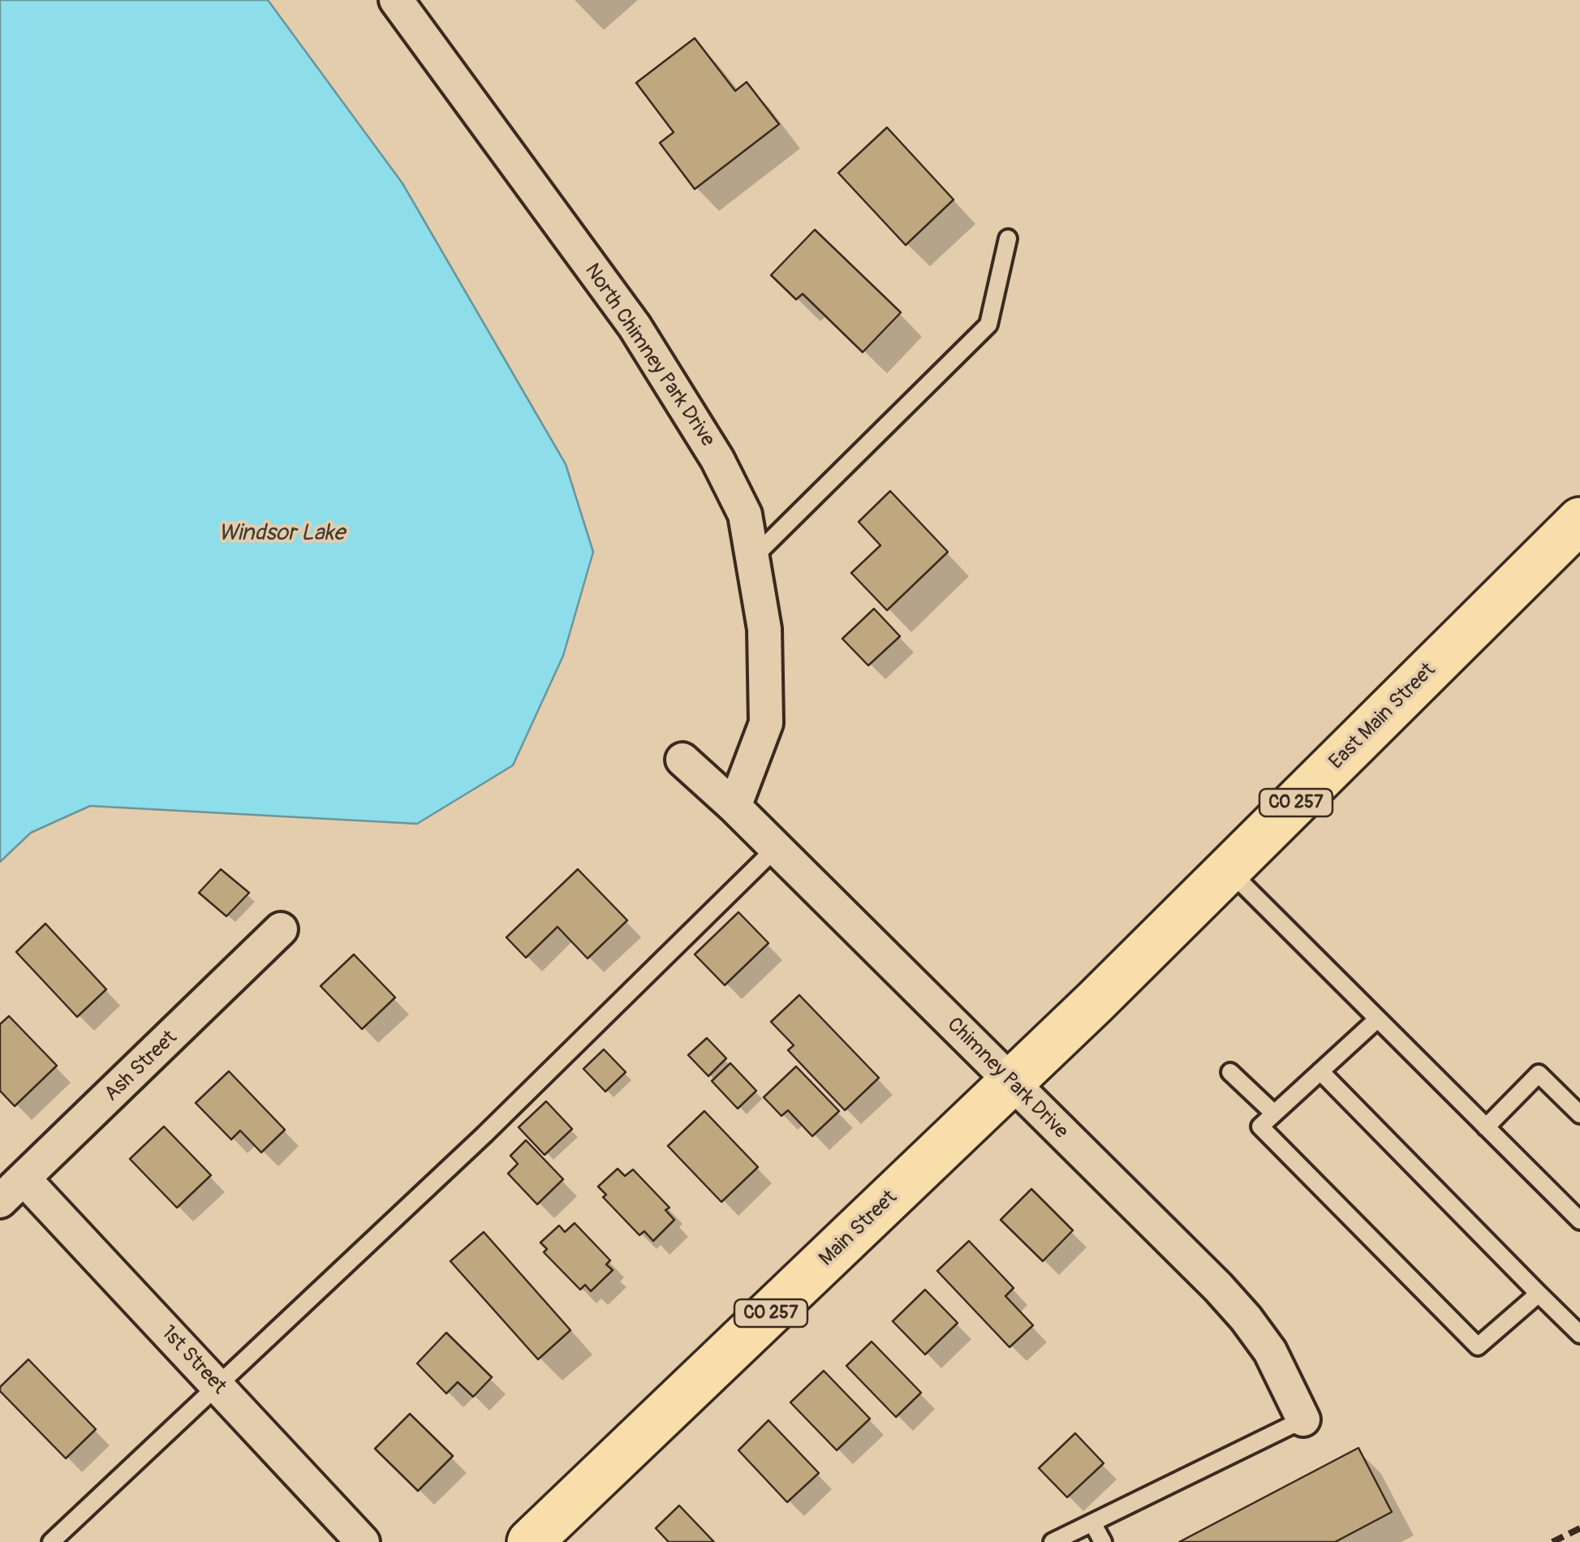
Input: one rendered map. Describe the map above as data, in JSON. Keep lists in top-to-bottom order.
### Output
{
  "streets": {
    "main road": ["East Main Street", "CO 257", "Main Street"],
    "street": [
      "North Chimney Park Drive",
      "Ash Street",
      "Chimney Park Drive",
      "1st Street"
    ]
  },
  "crossings": [
    ["North Chimney Park Drive", "Chimney Park Drive"],
    ["East Main Street", "Chimney Park Drive"],
    ["East Main Street", "Main Street"],
    ["Ash Street", "1st Street"],
    ["Chimney Park Drive", "Main Street"]
  ],
  "water": ["Windsor Lake"]
}
